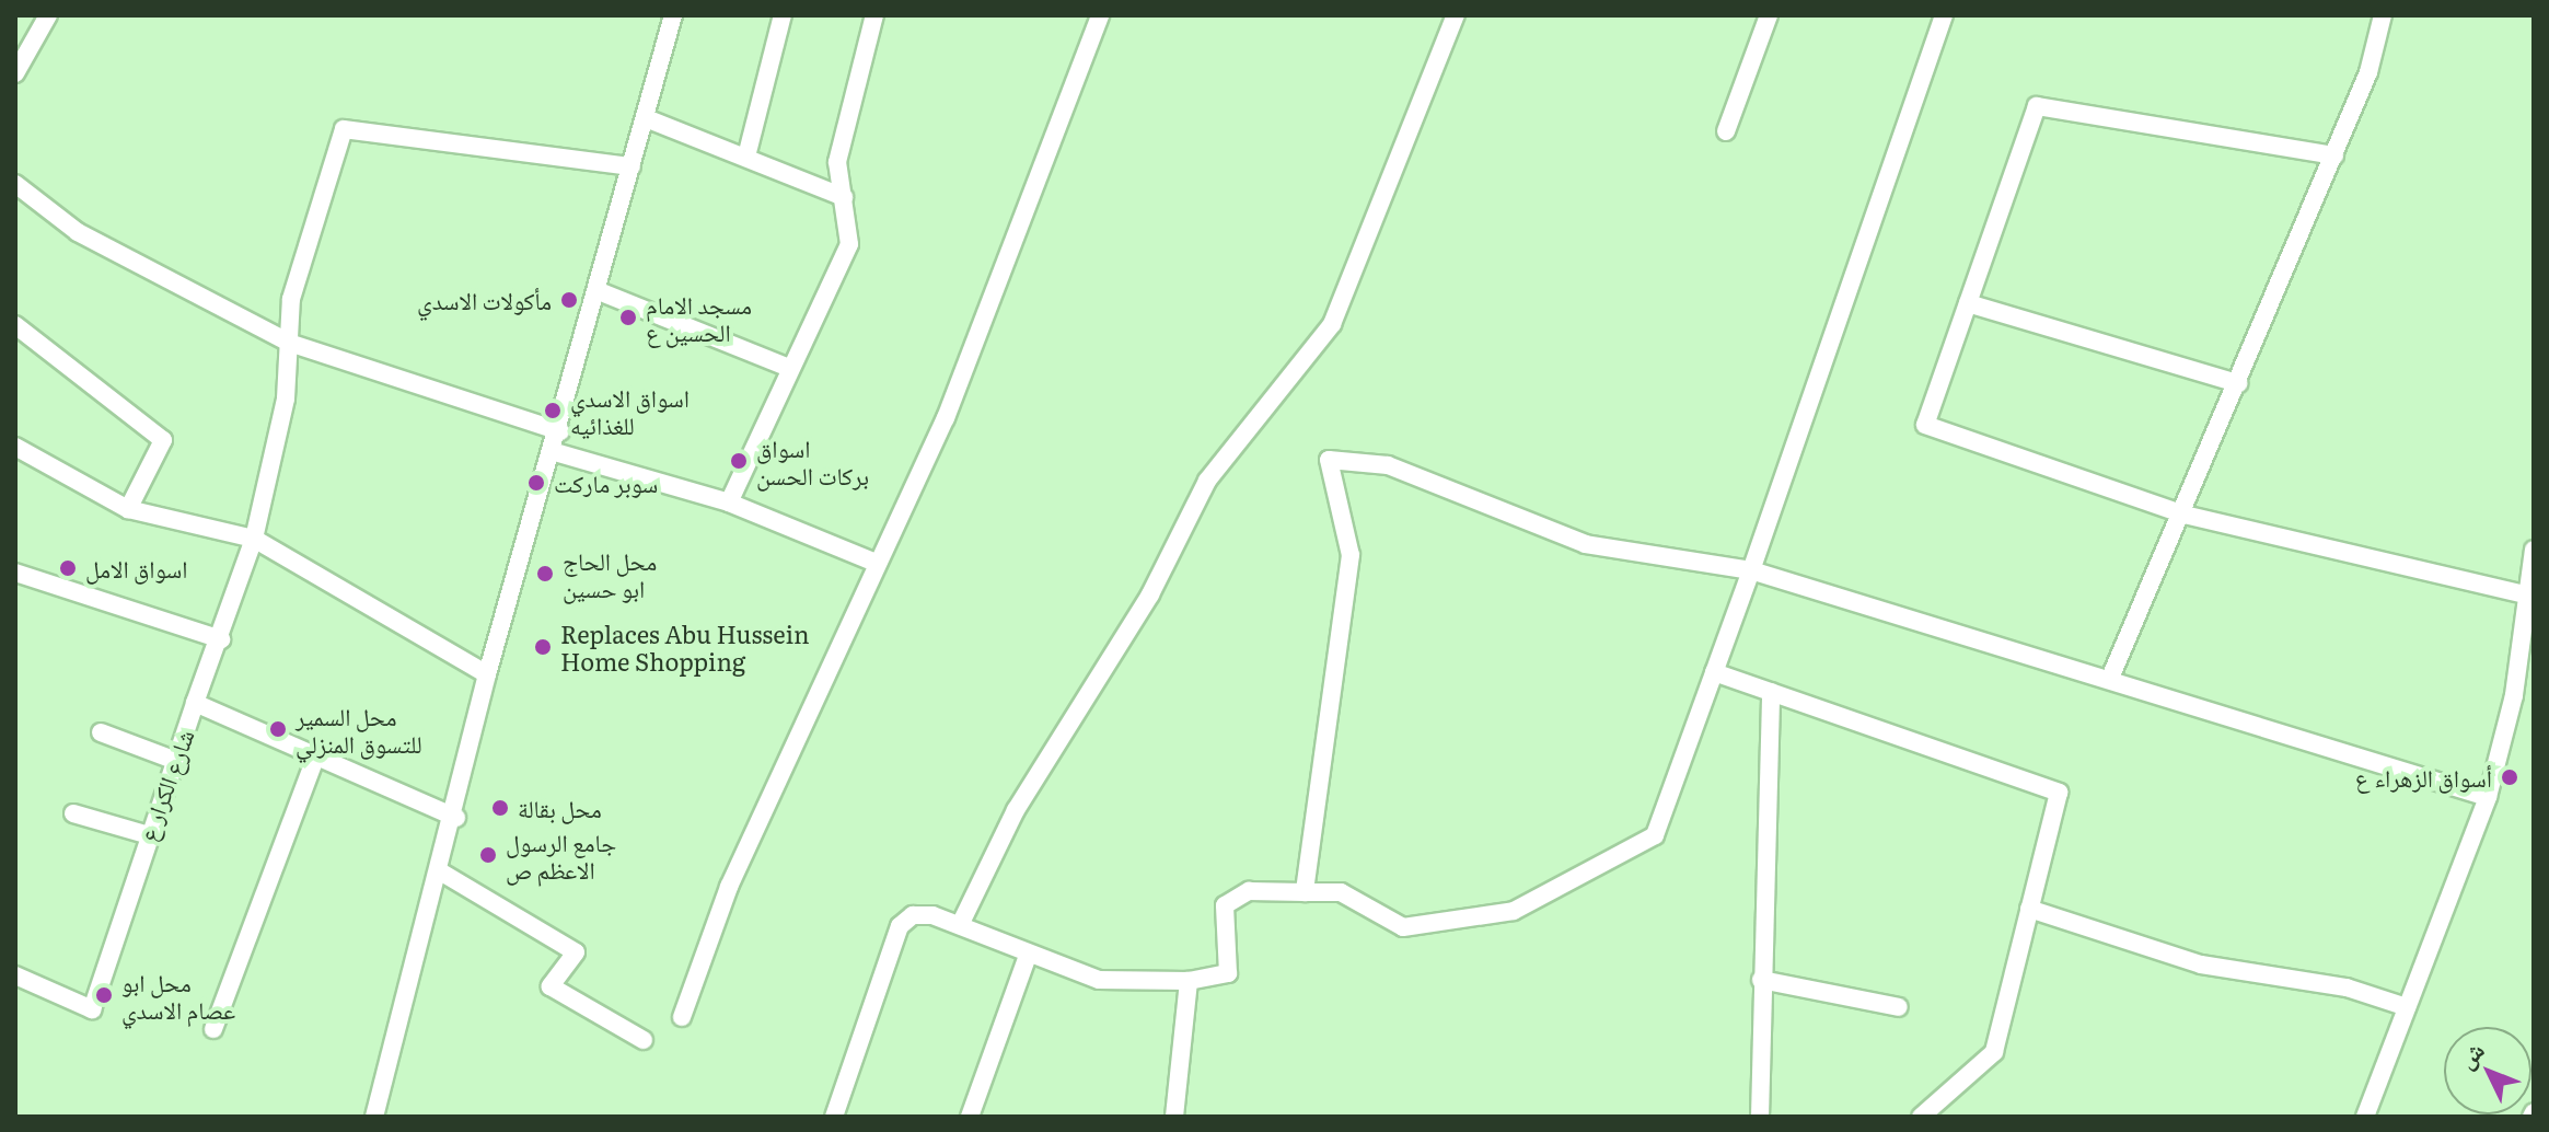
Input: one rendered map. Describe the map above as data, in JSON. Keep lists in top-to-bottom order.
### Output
{
  "streets": {
    "street": ["شارع الكرار ع"]
  },
  "places": [
    "مأكولات الاسدي",
    "مسجد الامام الحسين ع",
    "اسواق الاسدي للغذائيه",
    "اسواق بركات الحسن",
    "سوبر ماركت",
    "اسواق الامل",
    "محل الحاج ابو حسين",
    "Replaces Abu Hussein Home Shopping",
    "محل السمير للتسوق المنزلي",
    "أسواق الزهراء ع",
    "محل بقالة",
    "جامع الرسول الاعظم ص",
    "محل ابو عصام الاسدي"
  ],
  "north": "top left"
}
